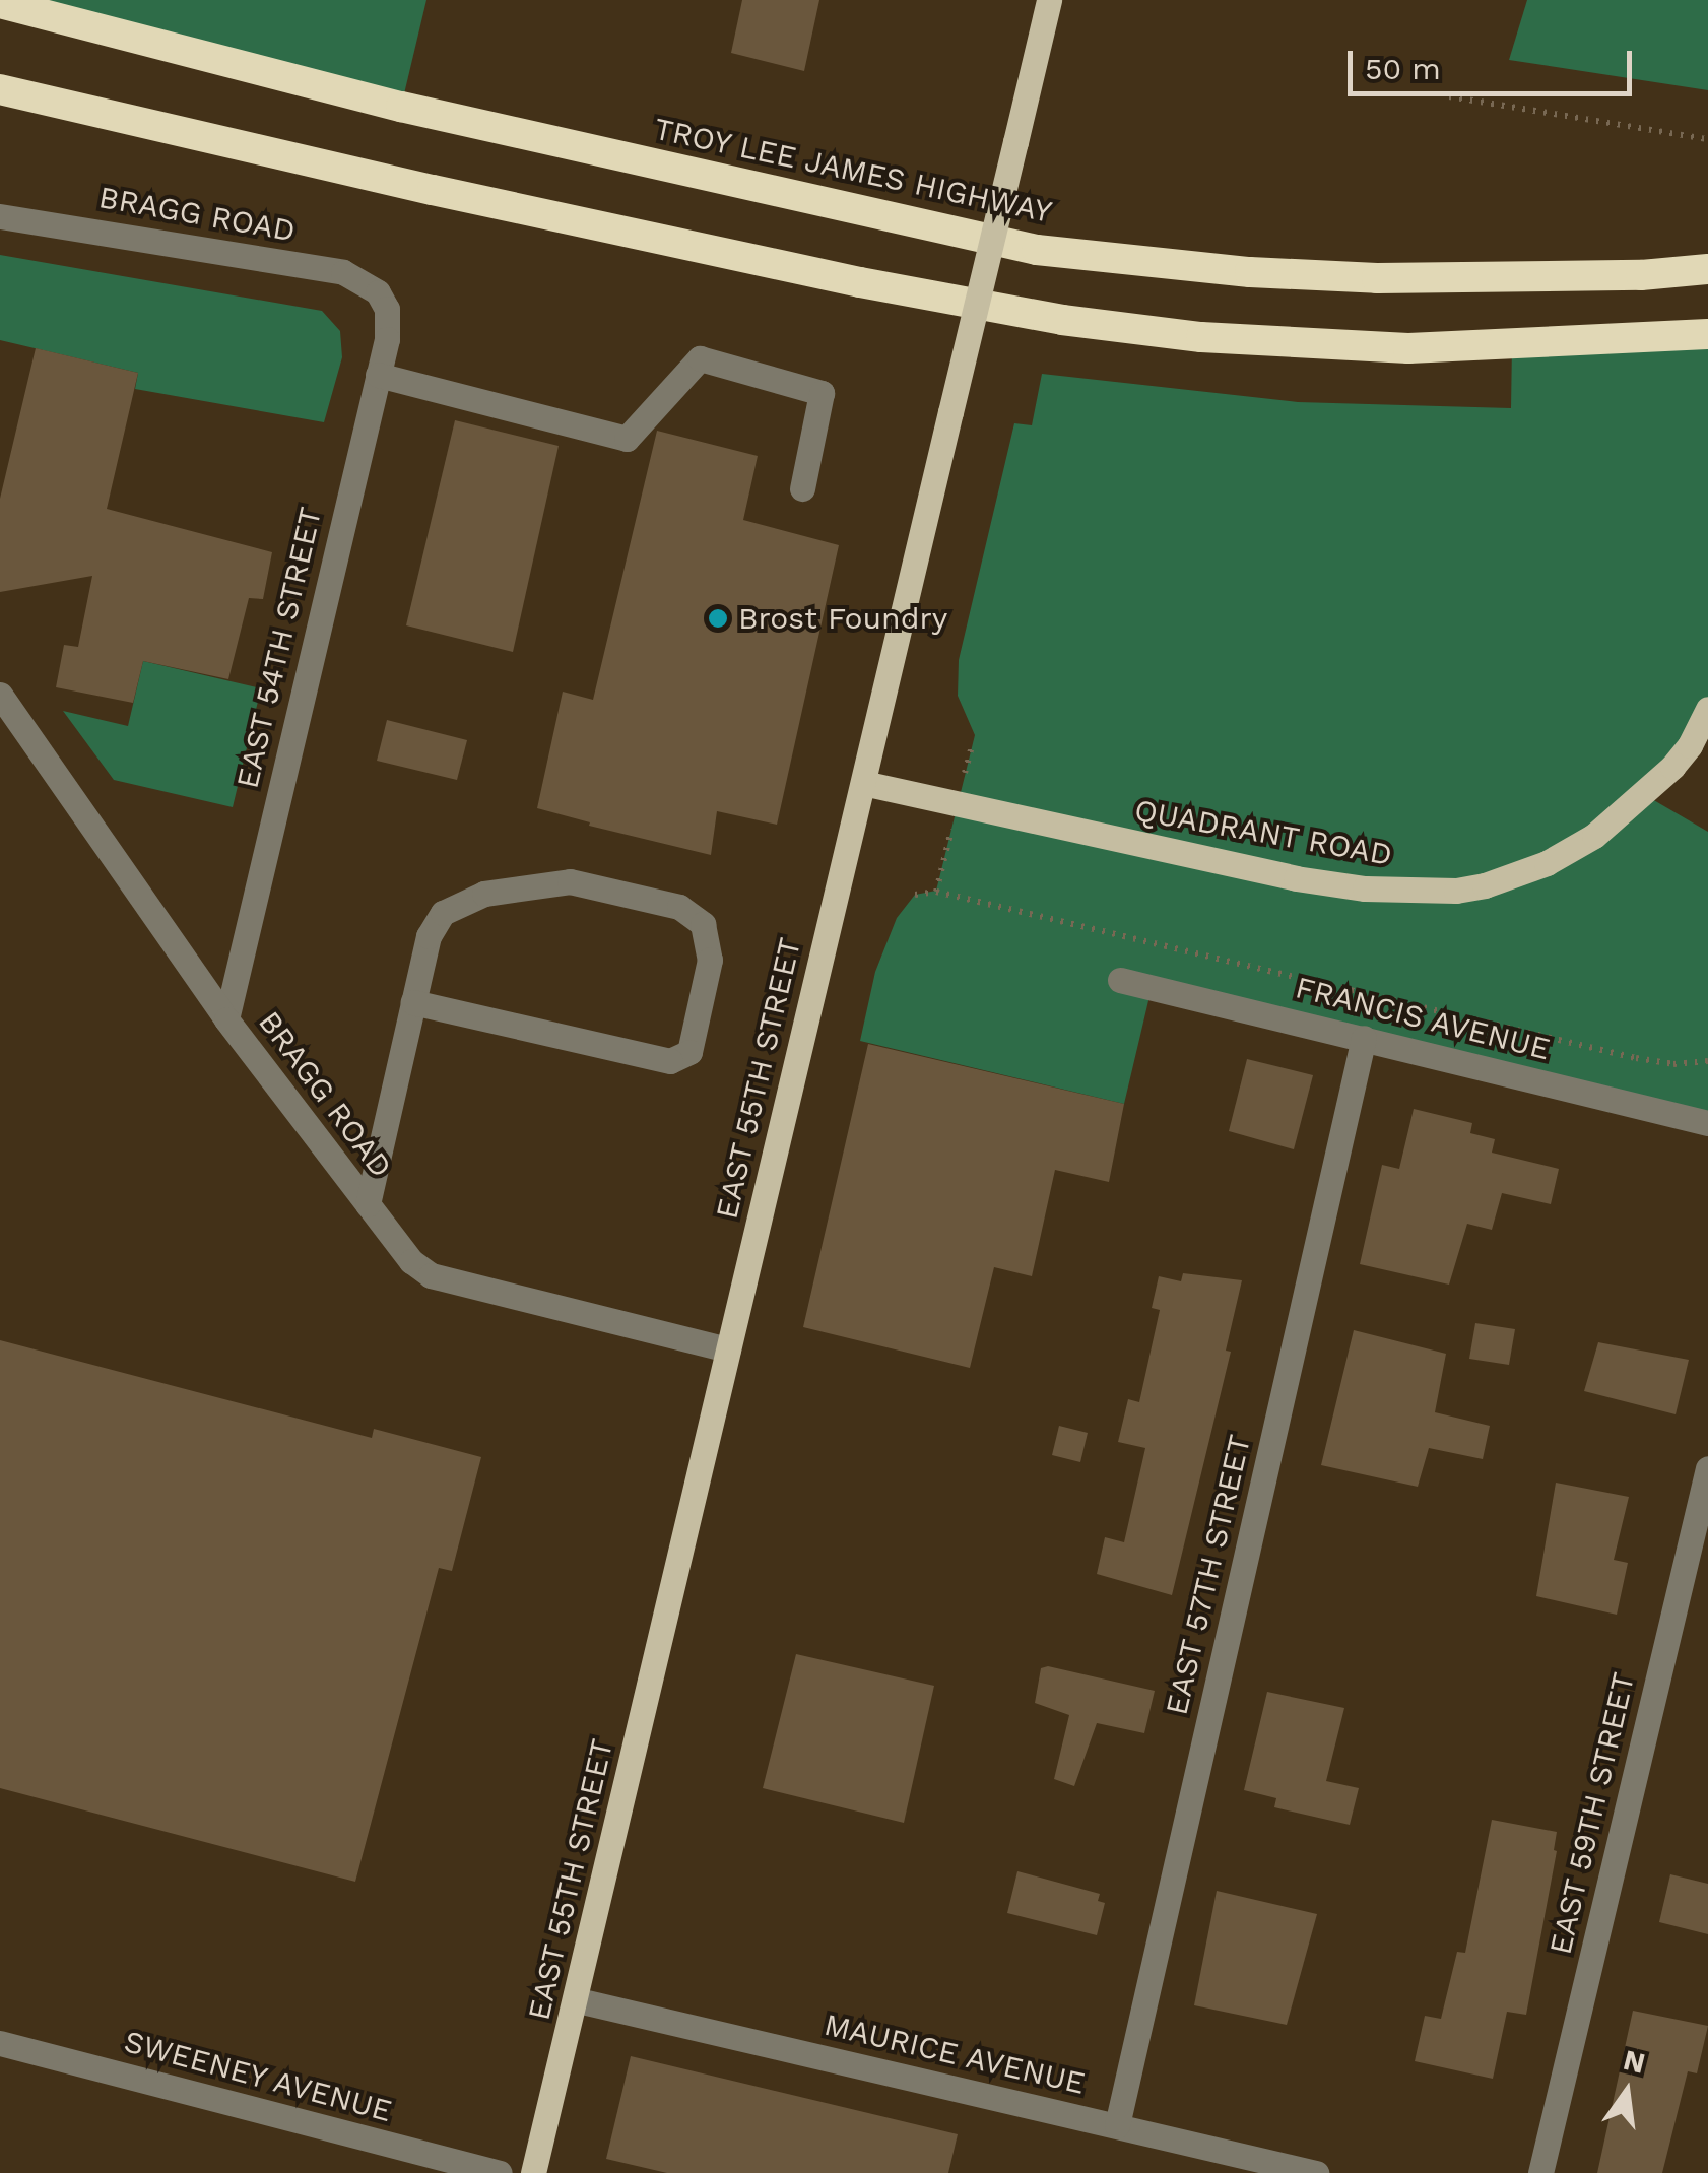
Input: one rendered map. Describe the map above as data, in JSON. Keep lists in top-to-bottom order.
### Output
{
  "streets": {
    "highway": ["TROY LEE JAMES HIGHWAY"],
    "main road": ["QUADRANT ROAD", "EAST 55TH STREET"],
    "street": [
      "BRAGG ROAD",
      "EAST 54TH STREET",
      "FRANCIS AVENUE",
      "EAST 57TH STREET",
      "EAST 59TH STREET",
      "MAURICE AVENUE",
      "SWEENEY AVENUE"
    ]
  },
  "crossings": [
    ["BRAGG ROAD", "EAST 54TH STREET"],
    ["BRAGG ROAD", "EAST 55TH STREET"],
    ["QUADRANT ROAD", "EAST 55TH STREET"],
    ["FRANCIS AVENUE", "EAST 57TH STREET"],
    ["EAST 55TH STREET", "MAURICE AVENUE"],
    ["EAST 57TH STREET", "MAURICE AVENUE"]
  ],
  "places": ["Brost Foundry"],
  "scale_bar": "50 m",
  "north": "top"
}
